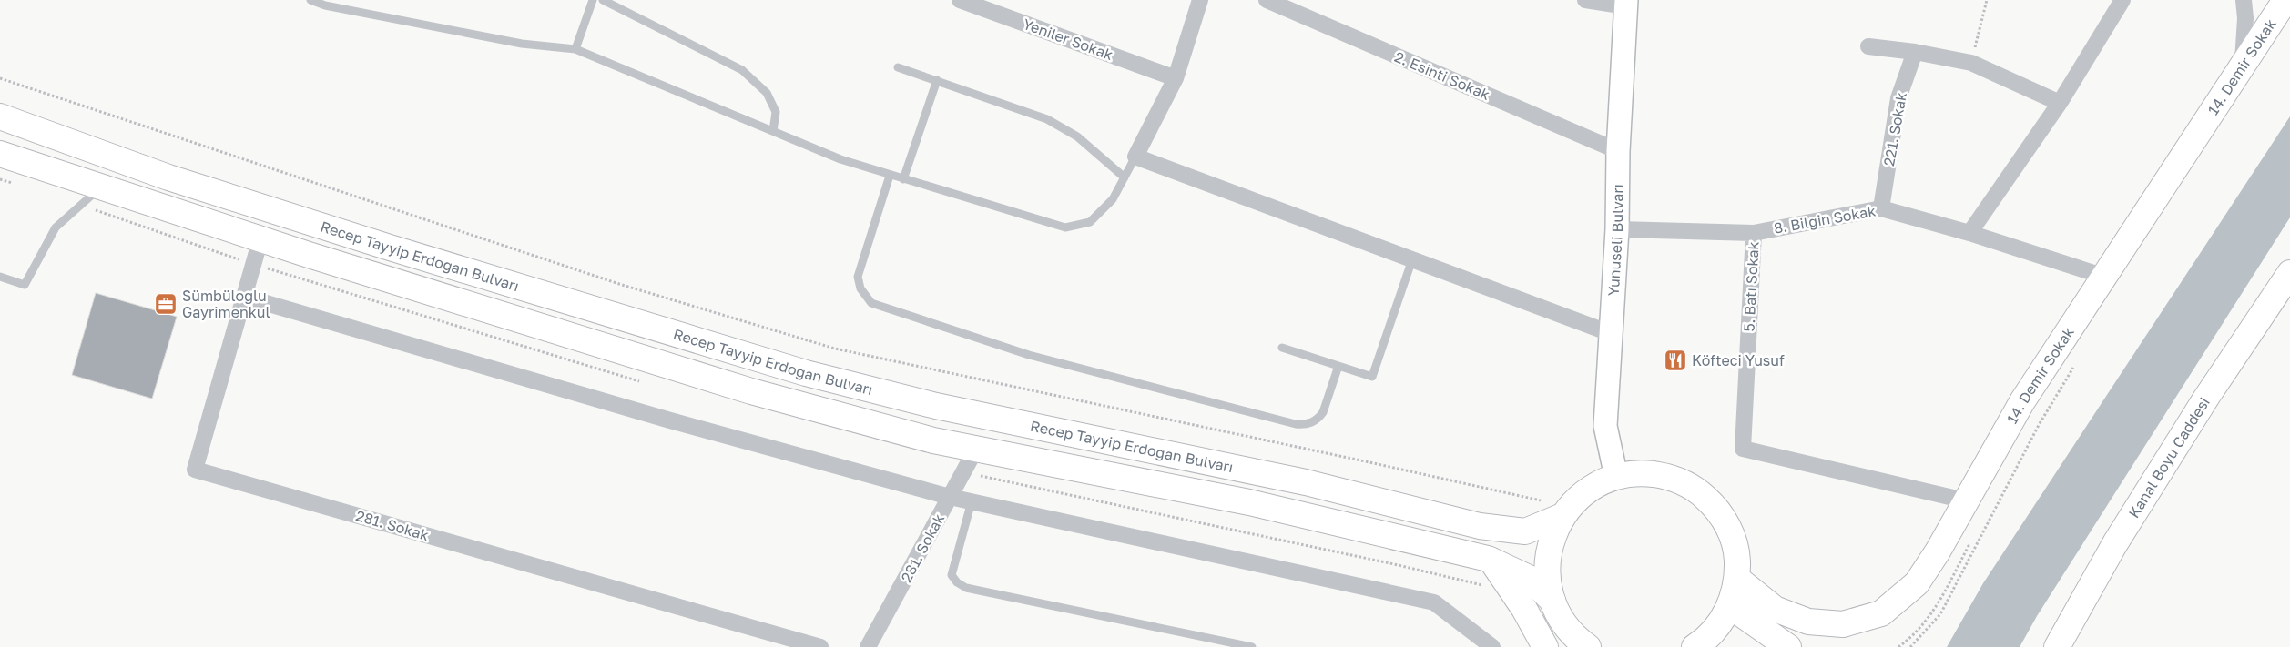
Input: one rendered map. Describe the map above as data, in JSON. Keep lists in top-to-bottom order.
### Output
{
  "streets": {
    "main road": [
      "14. Demir Sokak",
      "Yunuseli Bulvarı",
      "Recep Tayyip Erdoğan Bulvarı",
      "Kanal Boyu Caddesi"
    ],
    "street": [
      "Yeniler Sokak",
      "2. Esinti Sokak",
      "221. Sokak",
      "8. Bilgin Sokak",
      "5. Batı Sokak",
      "281. Sokak"
    ]
  },
  "crossings": [
    ["14. Demir Sokak", "8. Bilgin Sokak"],
    ["14. Demir Sokak", "5. Batı Sokak"],
    ["2. Esinti Sokak", "Yunuseli Bulvarı"],
    ["221. Sokak", "8. Bilgin Sokak"],
    ["8. Bilgin Sokak", "Yunuseli Bulvarı"],
    ["8. Bilgin Sokak", "5. Batı Sokak"],
    ["Recep Tayyip Erdoğan Bulvarı", "281. Sokak"]
  ],
  "places": {
    "office": ["Sümbüloğlu Gayrimenkul"],
    "restaurant": ["Köfteci Yusuf"]
  }
}
